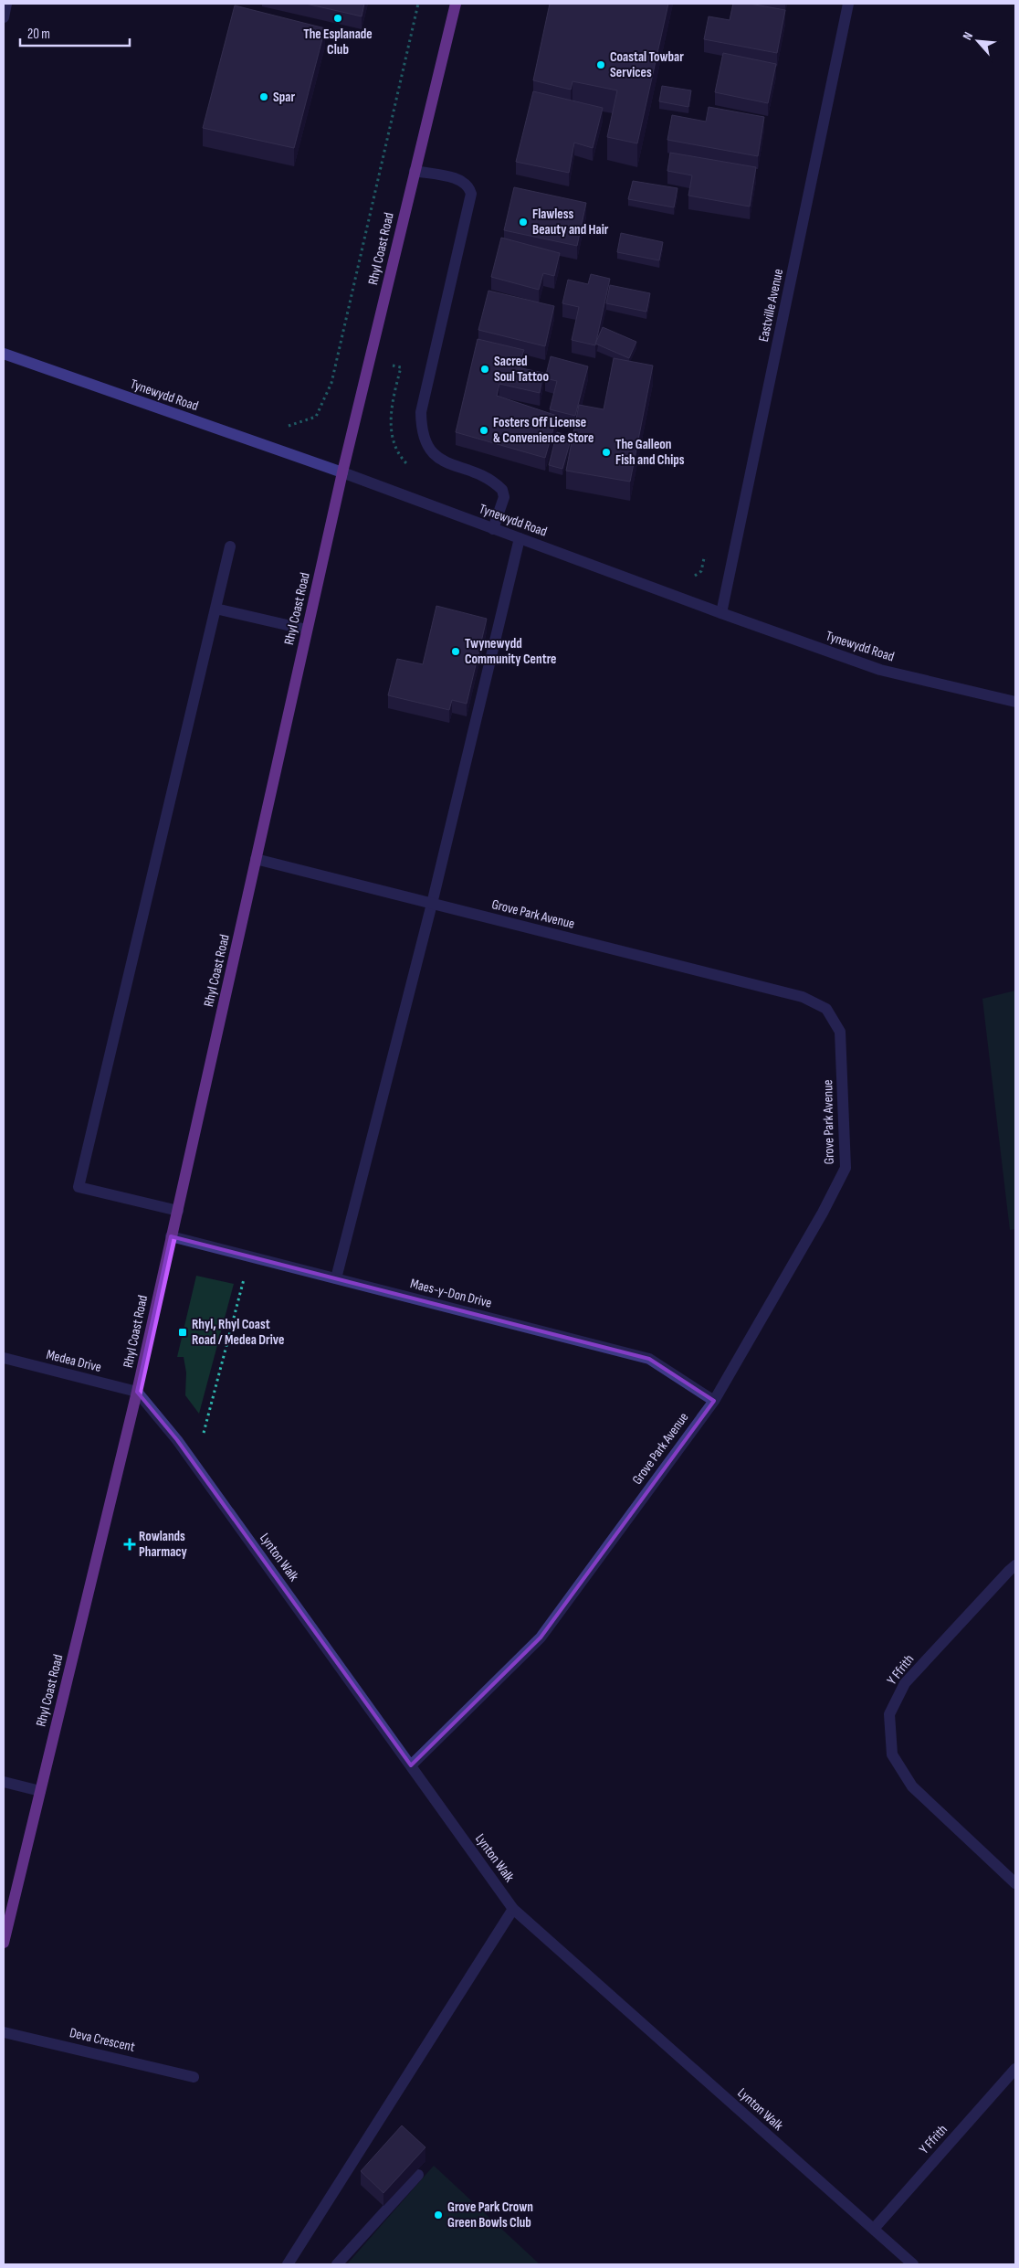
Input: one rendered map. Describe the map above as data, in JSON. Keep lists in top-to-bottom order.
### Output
{
  "streets": {
    "main road": ["Rhyl Coast Road", "Tynewydd Road"],
    "street": [
      "Eastville Avenue",
      "Grove Park Avenue",
      "Maes-y-Don Drive",
      "Medea Drive",
      "Lynton Walk",
      "Y Ffrith",
      "Deva Crescent"
    ]
  },
  "crossings": [
    ["Rhyl Coast Road", "Tynewydd Road"],
    ["Rhyl Coast Road", "Grove Park Avenue"],
    ["Rhyl Coast Road", "Maes-y-Don Drive"],
    ["Rhyl Coast Road", "Medea Drive"],
    ["Rhyl Coast Road", "Lynton Walk"],
    ["Eastville Avenue", "Tynewydd Road"],
    ["Grove Park Avenue", "Maes-y-Don Drive"],
    ["Grove Park Avenue", "Lynton Walk"],
    ["Medea Drive", "Lynton Walk"],
    ["Lynton Walk", "Y Ffrith"]
  ],
  "places": {
    "other": [
      "The Esplanade Club",
      "Coastal Towbar Services",
      "Spar",
      "Flawless Beauty and Hair",
      "Sacred Soul Tattoo",
      "Fosters Off License & Convenience Store",
      "The Galleon Fish and Chips",
      "Twynewydd Community Centre",
      "Grove Park Crown Green Bowls Club"
    ],
    "transit": ["Rhyl, Rhyl Coast Road / Medea Drive"],
    "health": ["Rowlands Pharmacy"]
  },
  "scale_bar": "20 m",
  "north": "top left"
}
